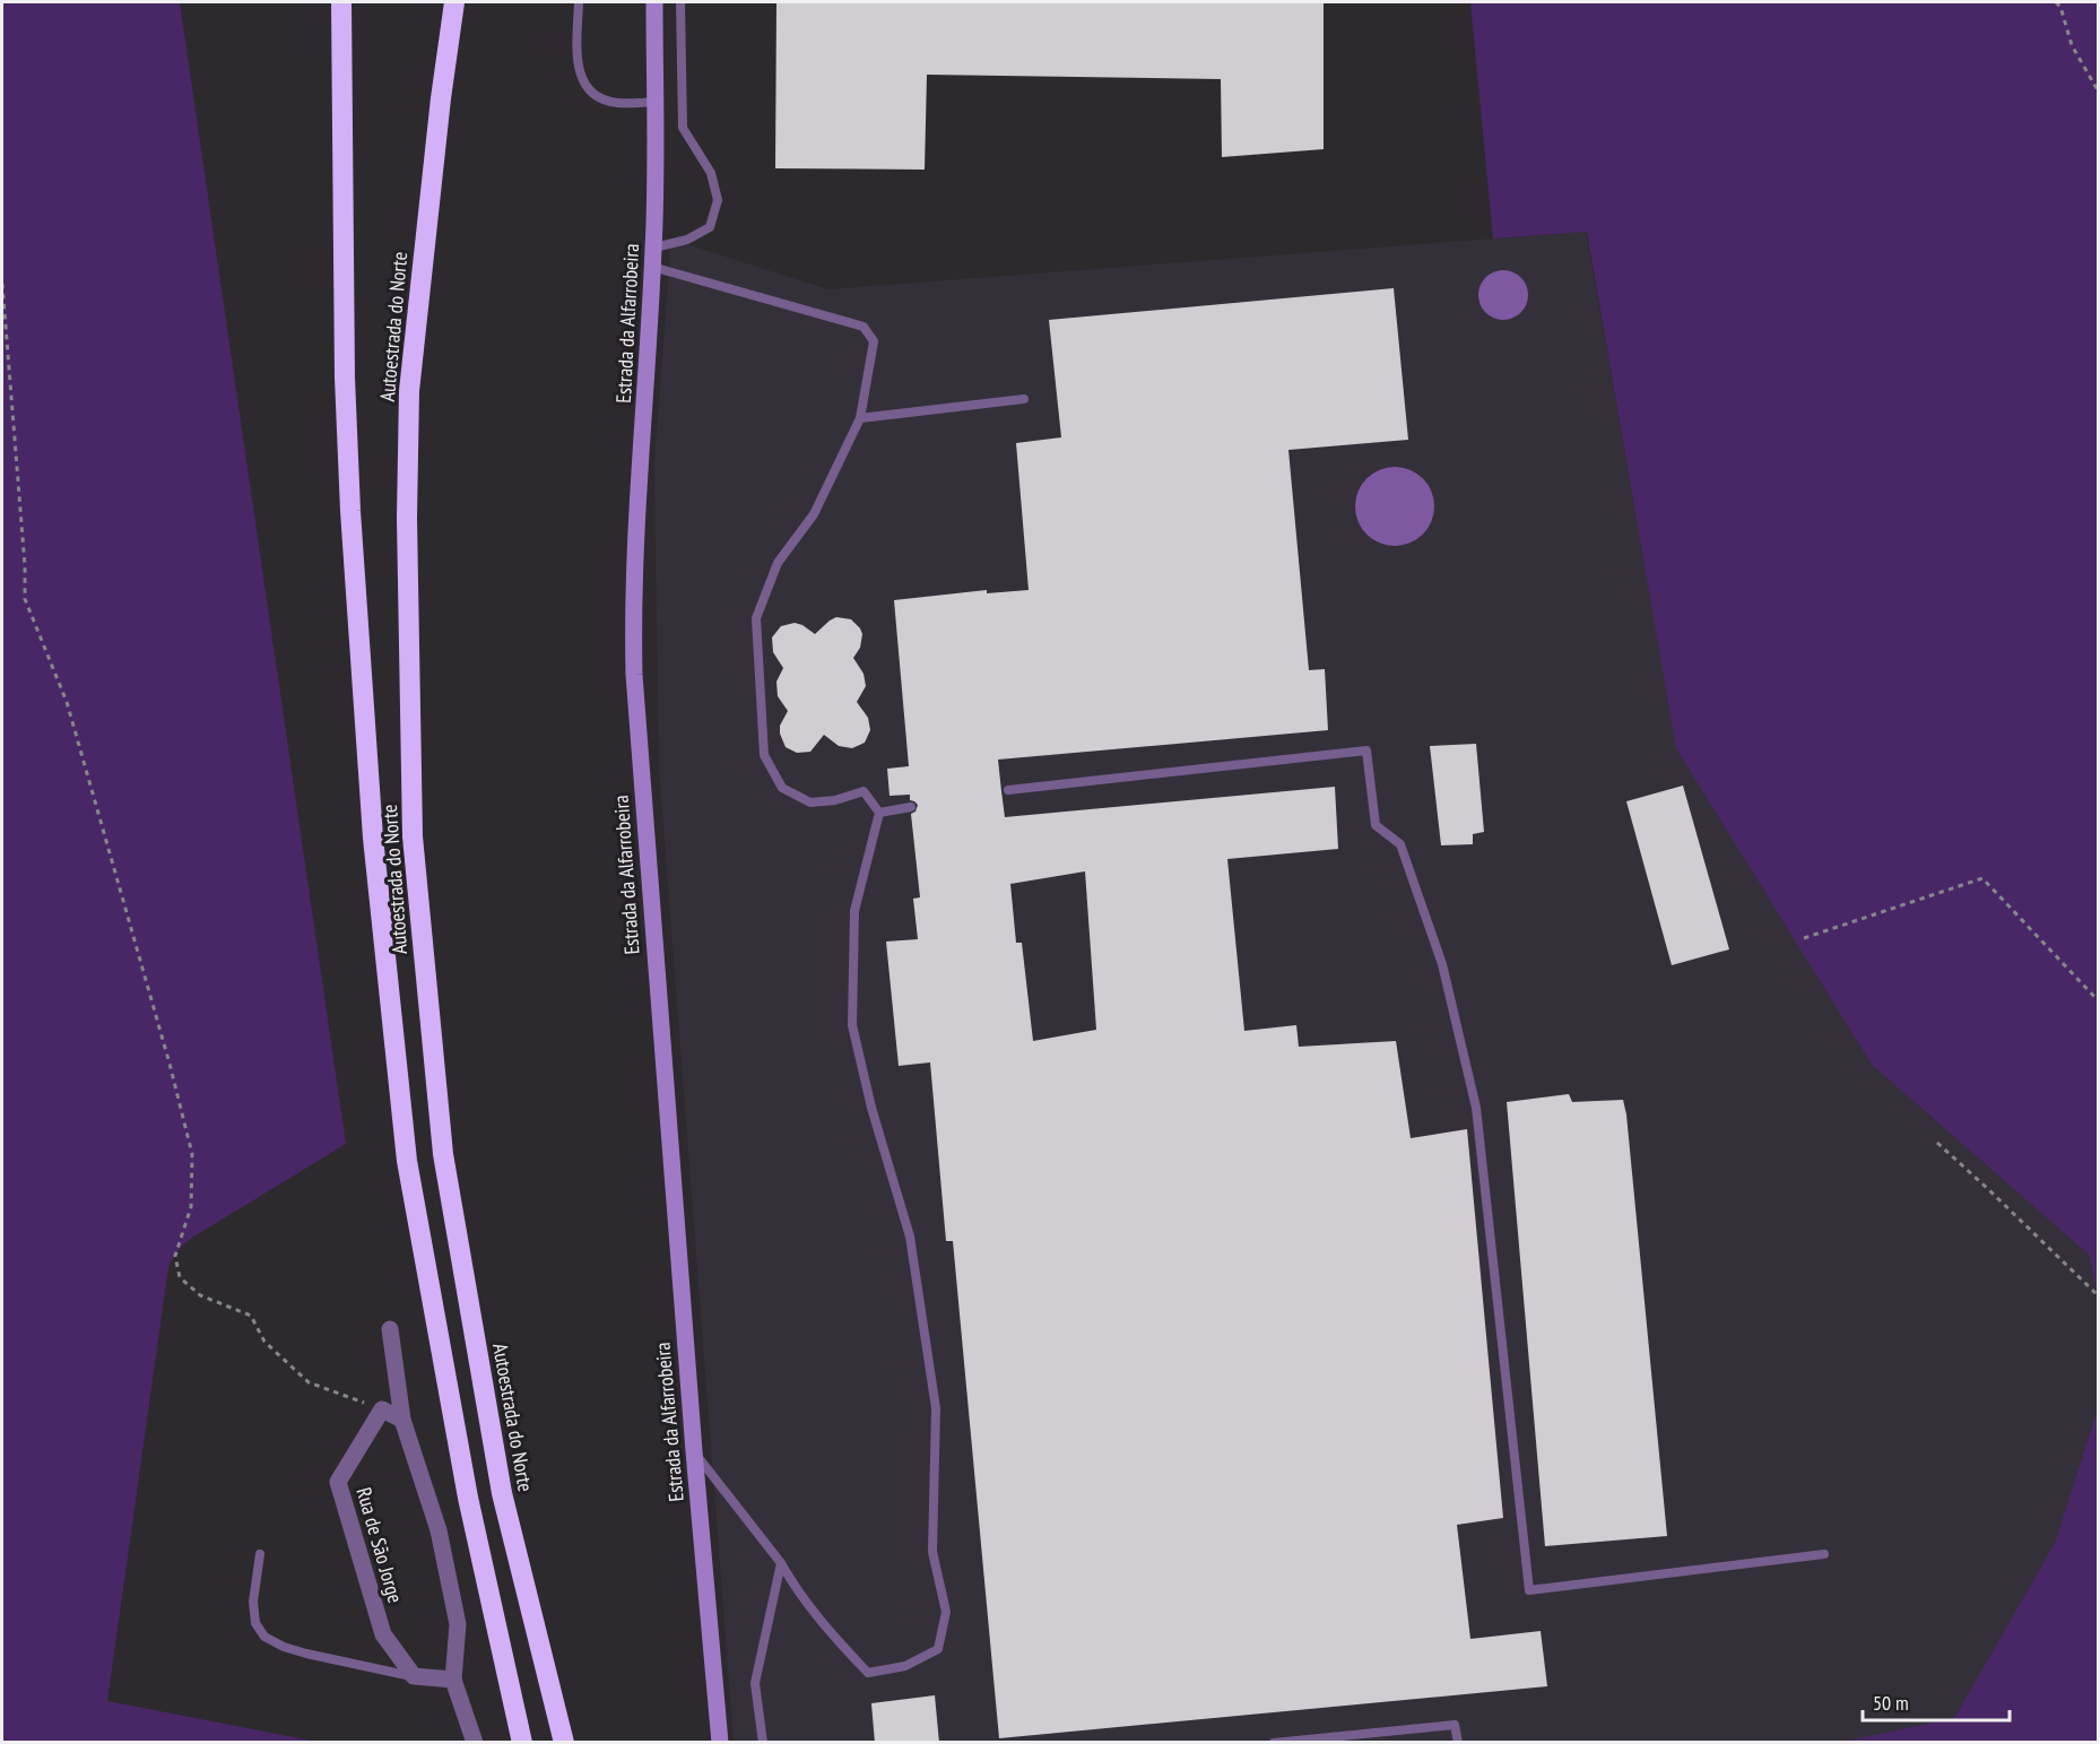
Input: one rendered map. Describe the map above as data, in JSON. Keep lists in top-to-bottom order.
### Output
{
  "streets": {
    "highway": ["Autoestrada do Norte"],
    "main road": ["Estrada da Alfarrobeira"],
    "street": ["Rua de São Jorge"]
  },
  "scale_bar": "50 m"
}
